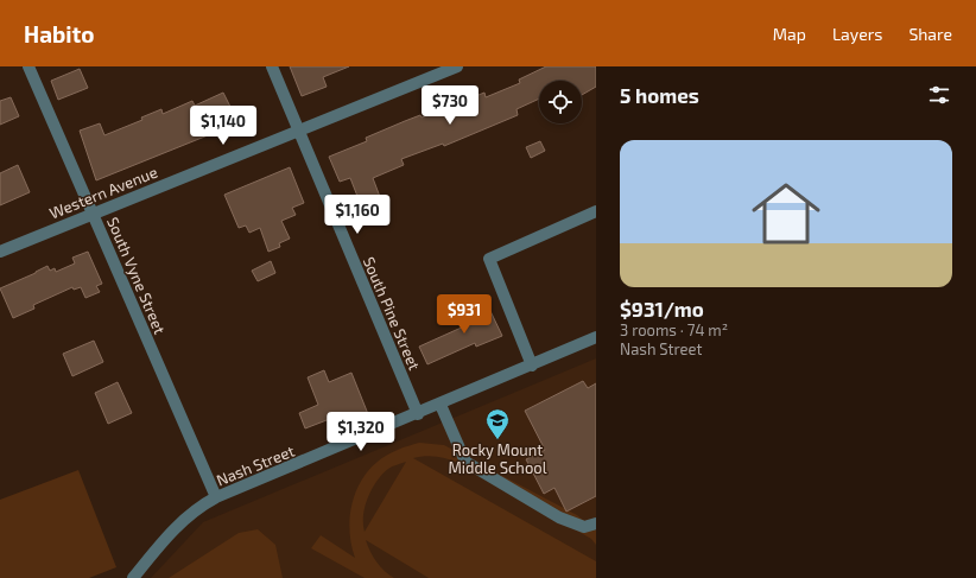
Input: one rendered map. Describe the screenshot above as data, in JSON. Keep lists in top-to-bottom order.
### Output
{
  "streets": {
    "street": [
      "Western Avenue",
      "South Vyne Street",
      "South Pine Street",
      "Nash Street"
    ]
  },
  "crossings": [
    ["Western Avenue", "South Vyne Street"],
    ["Western Avenue", "South Pine Street"],
    ["South Vyne Street", "Nash Street"],
    ["South Pine Street", "Nash Street"]
  ],
  "places": {
    "school or university": ["Rocky Mount Middle School"]
  },
  "page": {
    "header": "Habito",
    "nav": ["Map", "Layers", "Share"],
    "heading": "5 homes",
    "price": [
      "$730",
      "$1,140",
      "$1,160",
      "$931",
      "$1,320"
    ],
    "list": [
      {
        "name": "$931/mo",
        "note": "3 rooms · 74 m² · Nash Street"
      }
    ]
  }
}
